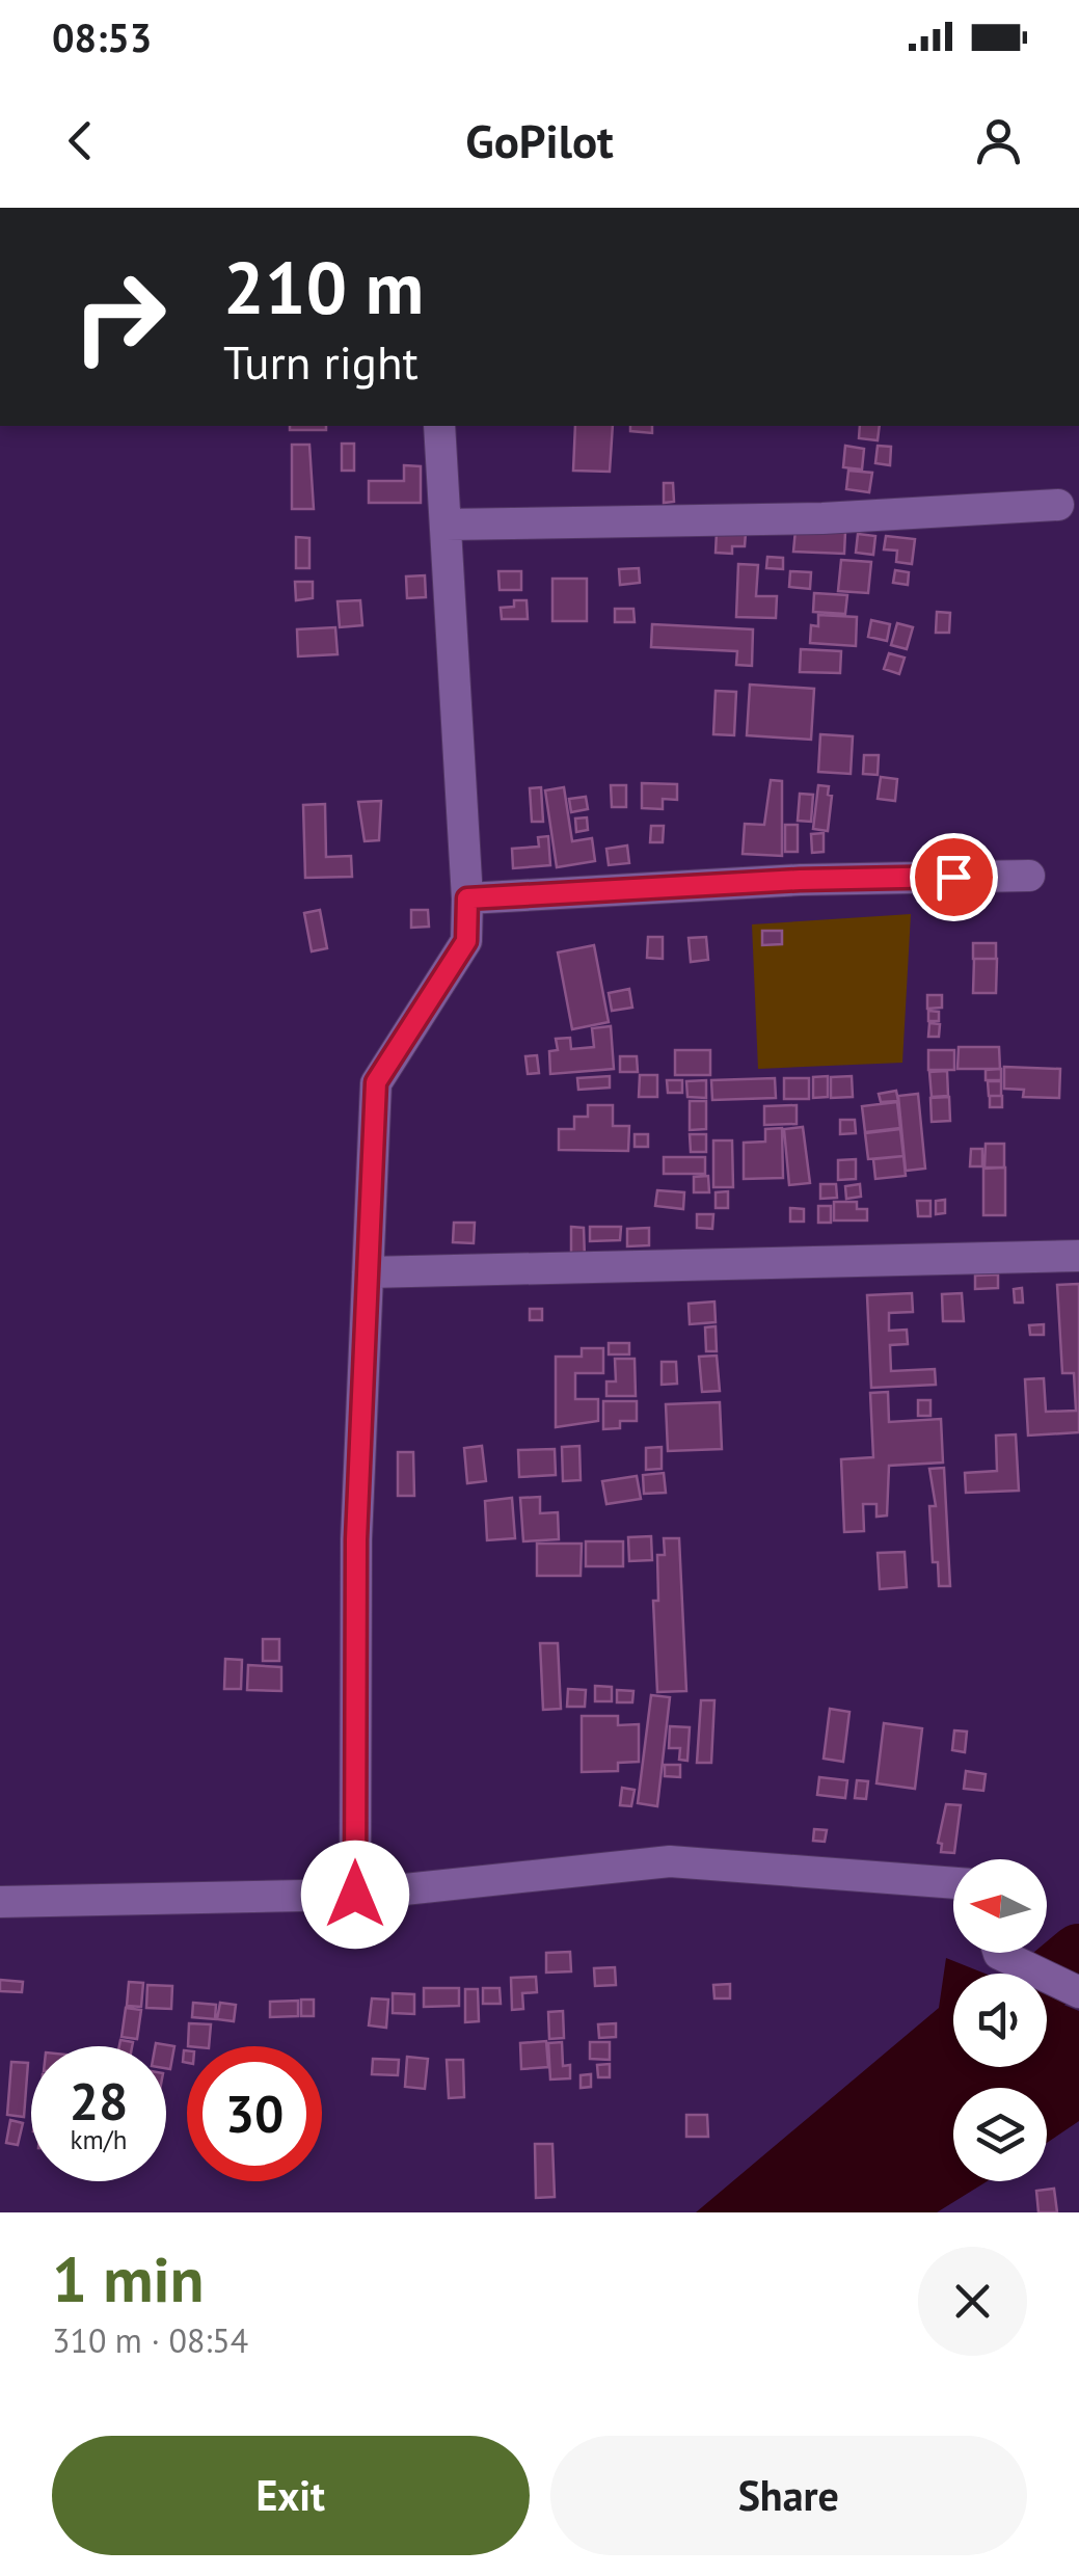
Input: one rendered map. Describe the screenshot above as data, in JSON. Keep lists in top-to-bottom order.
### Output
{
  "north": "left",
  "page": {
    "status": "08:53",
    "header": "GoPilot",
    "turn": ["210 m", "Turn right"],
    "speed": "28 km/h",
    "limit": "30",
    "heading": ["1 min", "310 m · 08:54"],
    "buttons": ["Exit", "Share"]
  }
}
